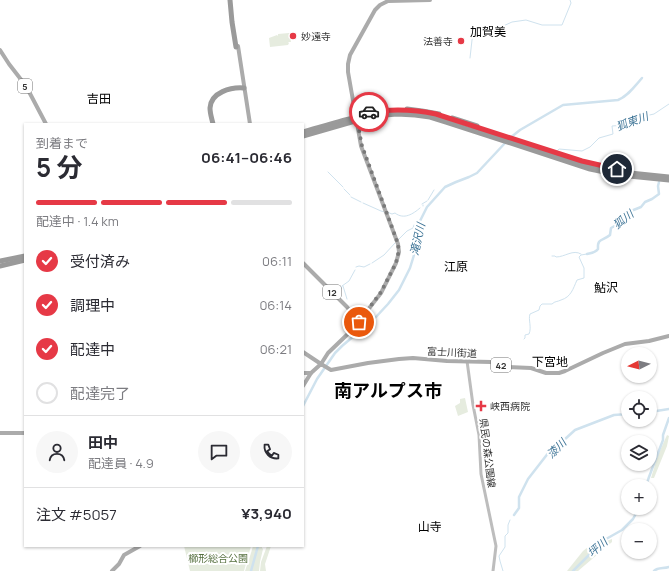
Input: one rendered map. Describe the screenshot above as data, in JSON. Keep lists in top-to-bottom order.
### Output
{
  "streets": {
    "main road": [
      "5",
      "12",
      "富士川街道",
      "42",
      "県民の森公園線"
    ]
  },
  "crossings": [
    ["富士川街道", "県民の森公園線"]
  ],
  "districts": [
    "加賀美",
    "吉田",
    "江原",
    "鮎沢",
    "下宮地",
    "南アルプス市",
    "山寺"
  ],
  "water": [
    "狐東川",
    "狐川",
    "滝沢川",
    "漆川",
    "坪川"
  ],
  "parks": ["櫛形総合公園"],
  "places": {
    "other": ["妙遠寺", "法善寺"],
    "health": ["峡西病院"]
  },
  "north": "left",
  "page": {
    "heading": ["5 分", "到着まで", "06:41–06:46"],
    "panel": [
      "田中",
      "配達員 · 4.9",
      "注文 #5057",
      "¥3,940"
    ],
    "bar": "配達中 · 1.4 km",
    "list": [
      ["受付済み", "06:11"],
      ["調理中", "06:14"],
      ["配達中", "06:21"],
      "配達完了"
    ],
    "map_buttons": ["+", "−"]
  }
}
